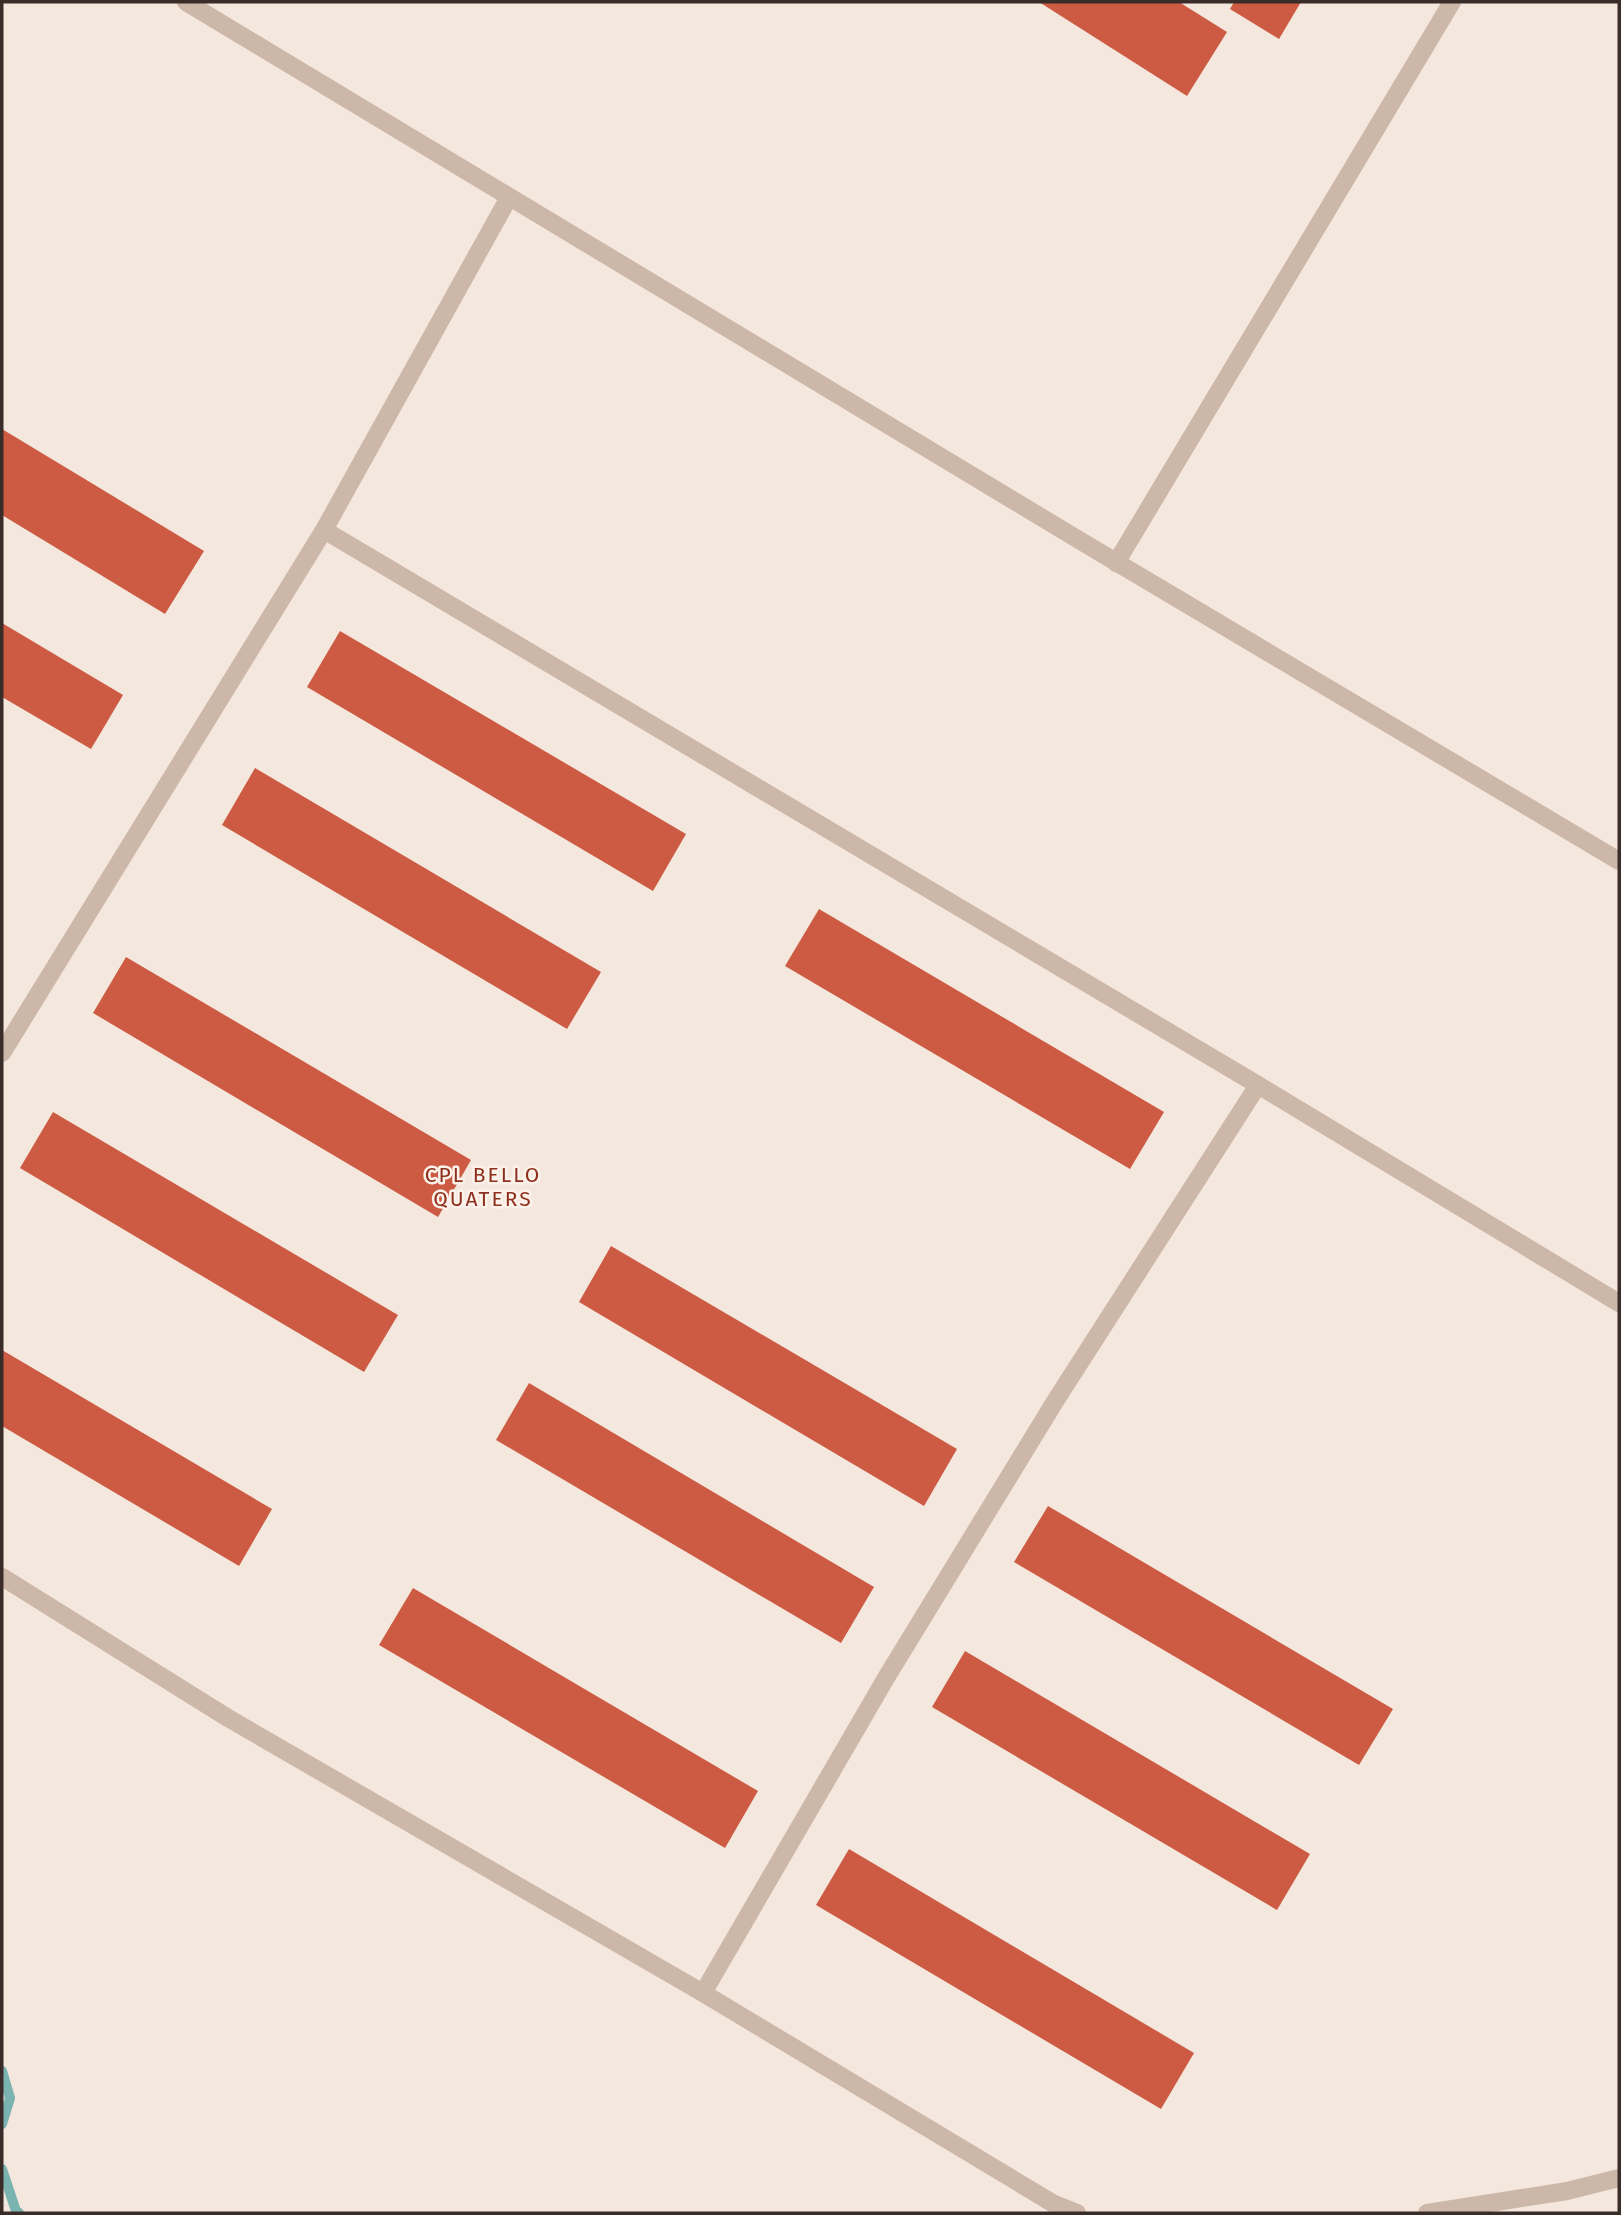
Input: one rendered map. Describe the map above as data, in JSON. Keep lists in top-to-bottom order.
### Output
{
  "districts": ["CPL BELLO QUATERS"]
}
